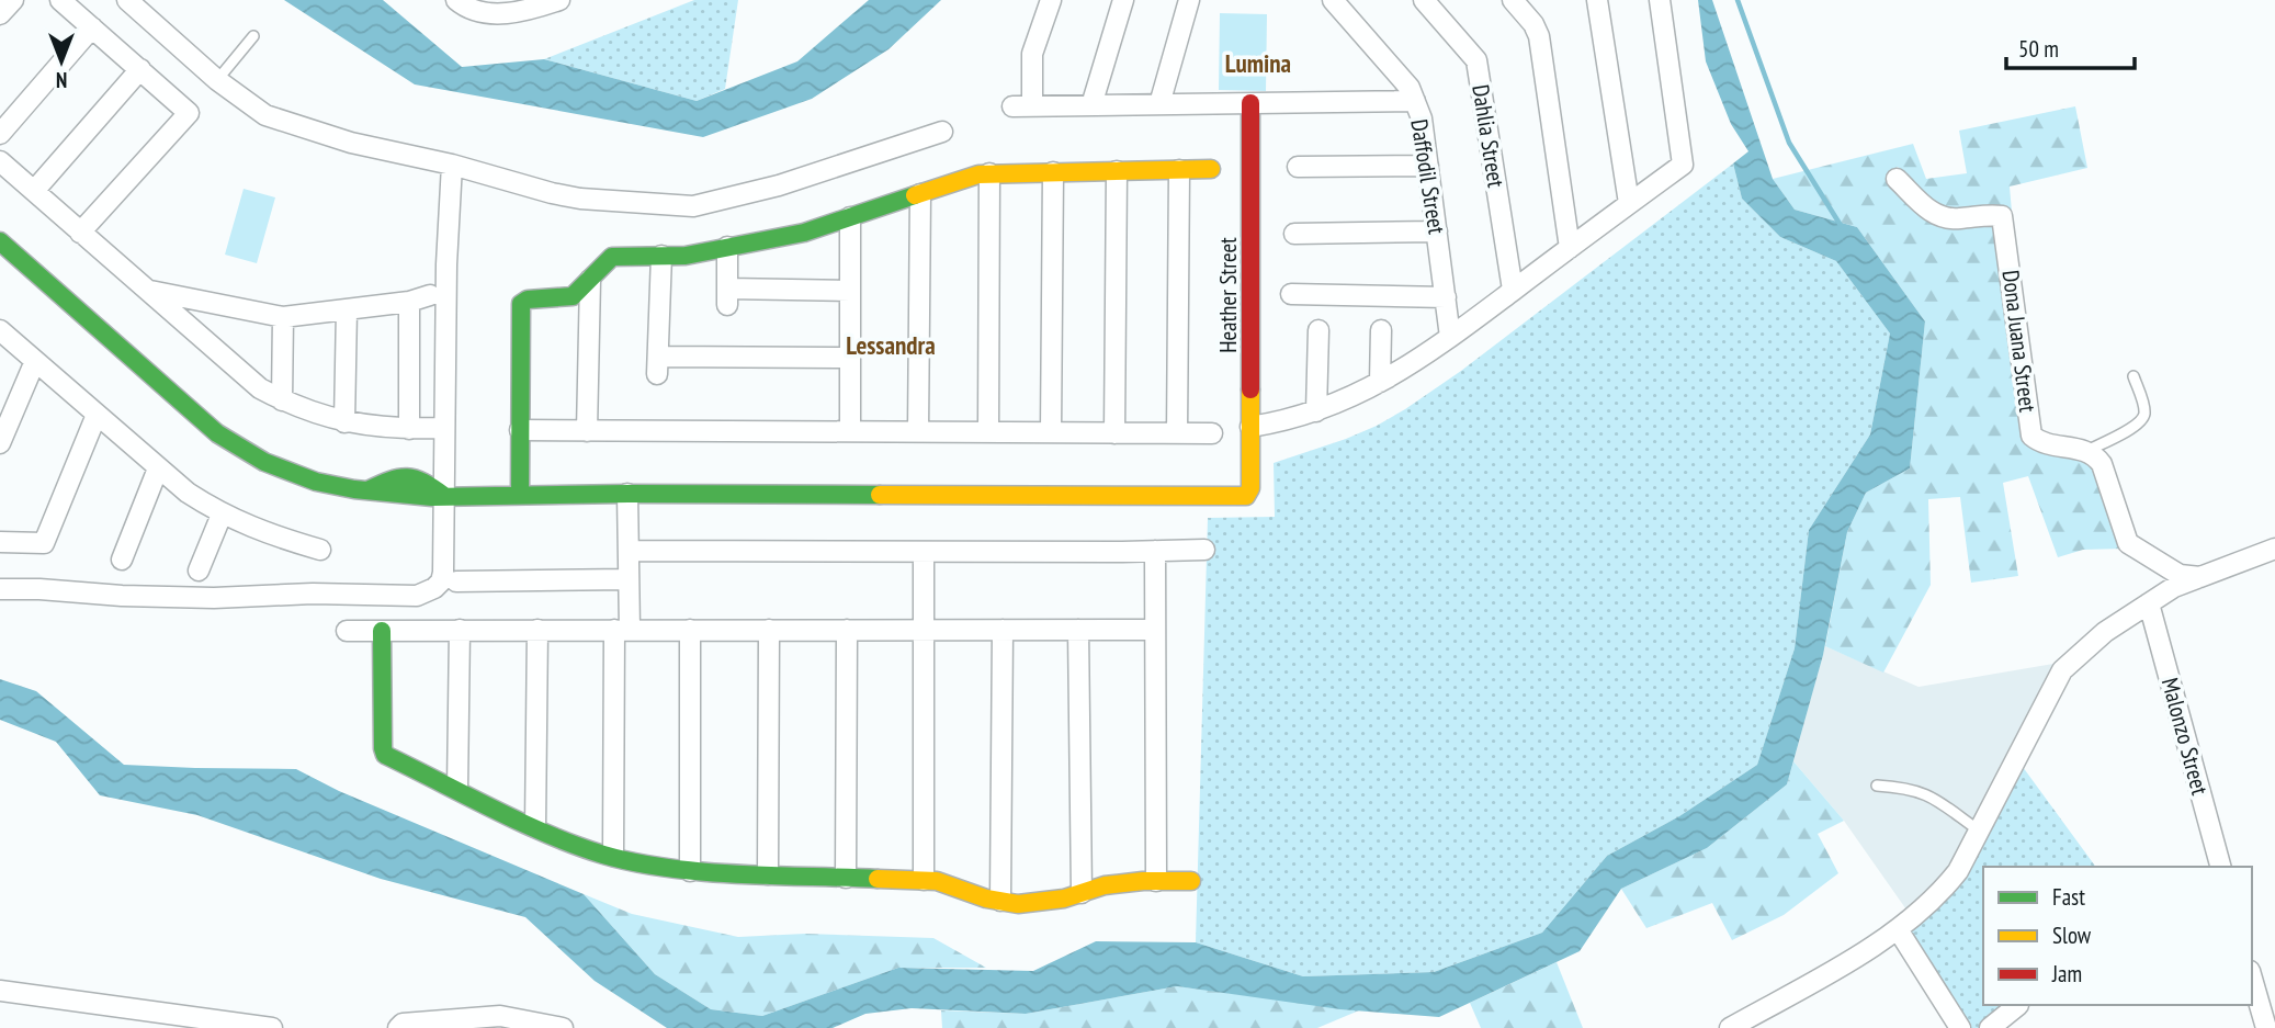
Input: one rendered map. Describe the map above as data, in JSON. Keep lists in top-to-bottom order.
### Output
{
  "streets": {
    "street": [
      "Dahlia Street",
      "Daffodil Street",
      "Heather Street",
      "Dona Juana Street",
      "Malonzo Street"
    ]
  },
  "districts": ["Lumina", "Lessandra"],
  "legend": ["Fast", "Slow", "Jam"],
  "scale_bar": "50 m",
  "north": "bottom"
}
